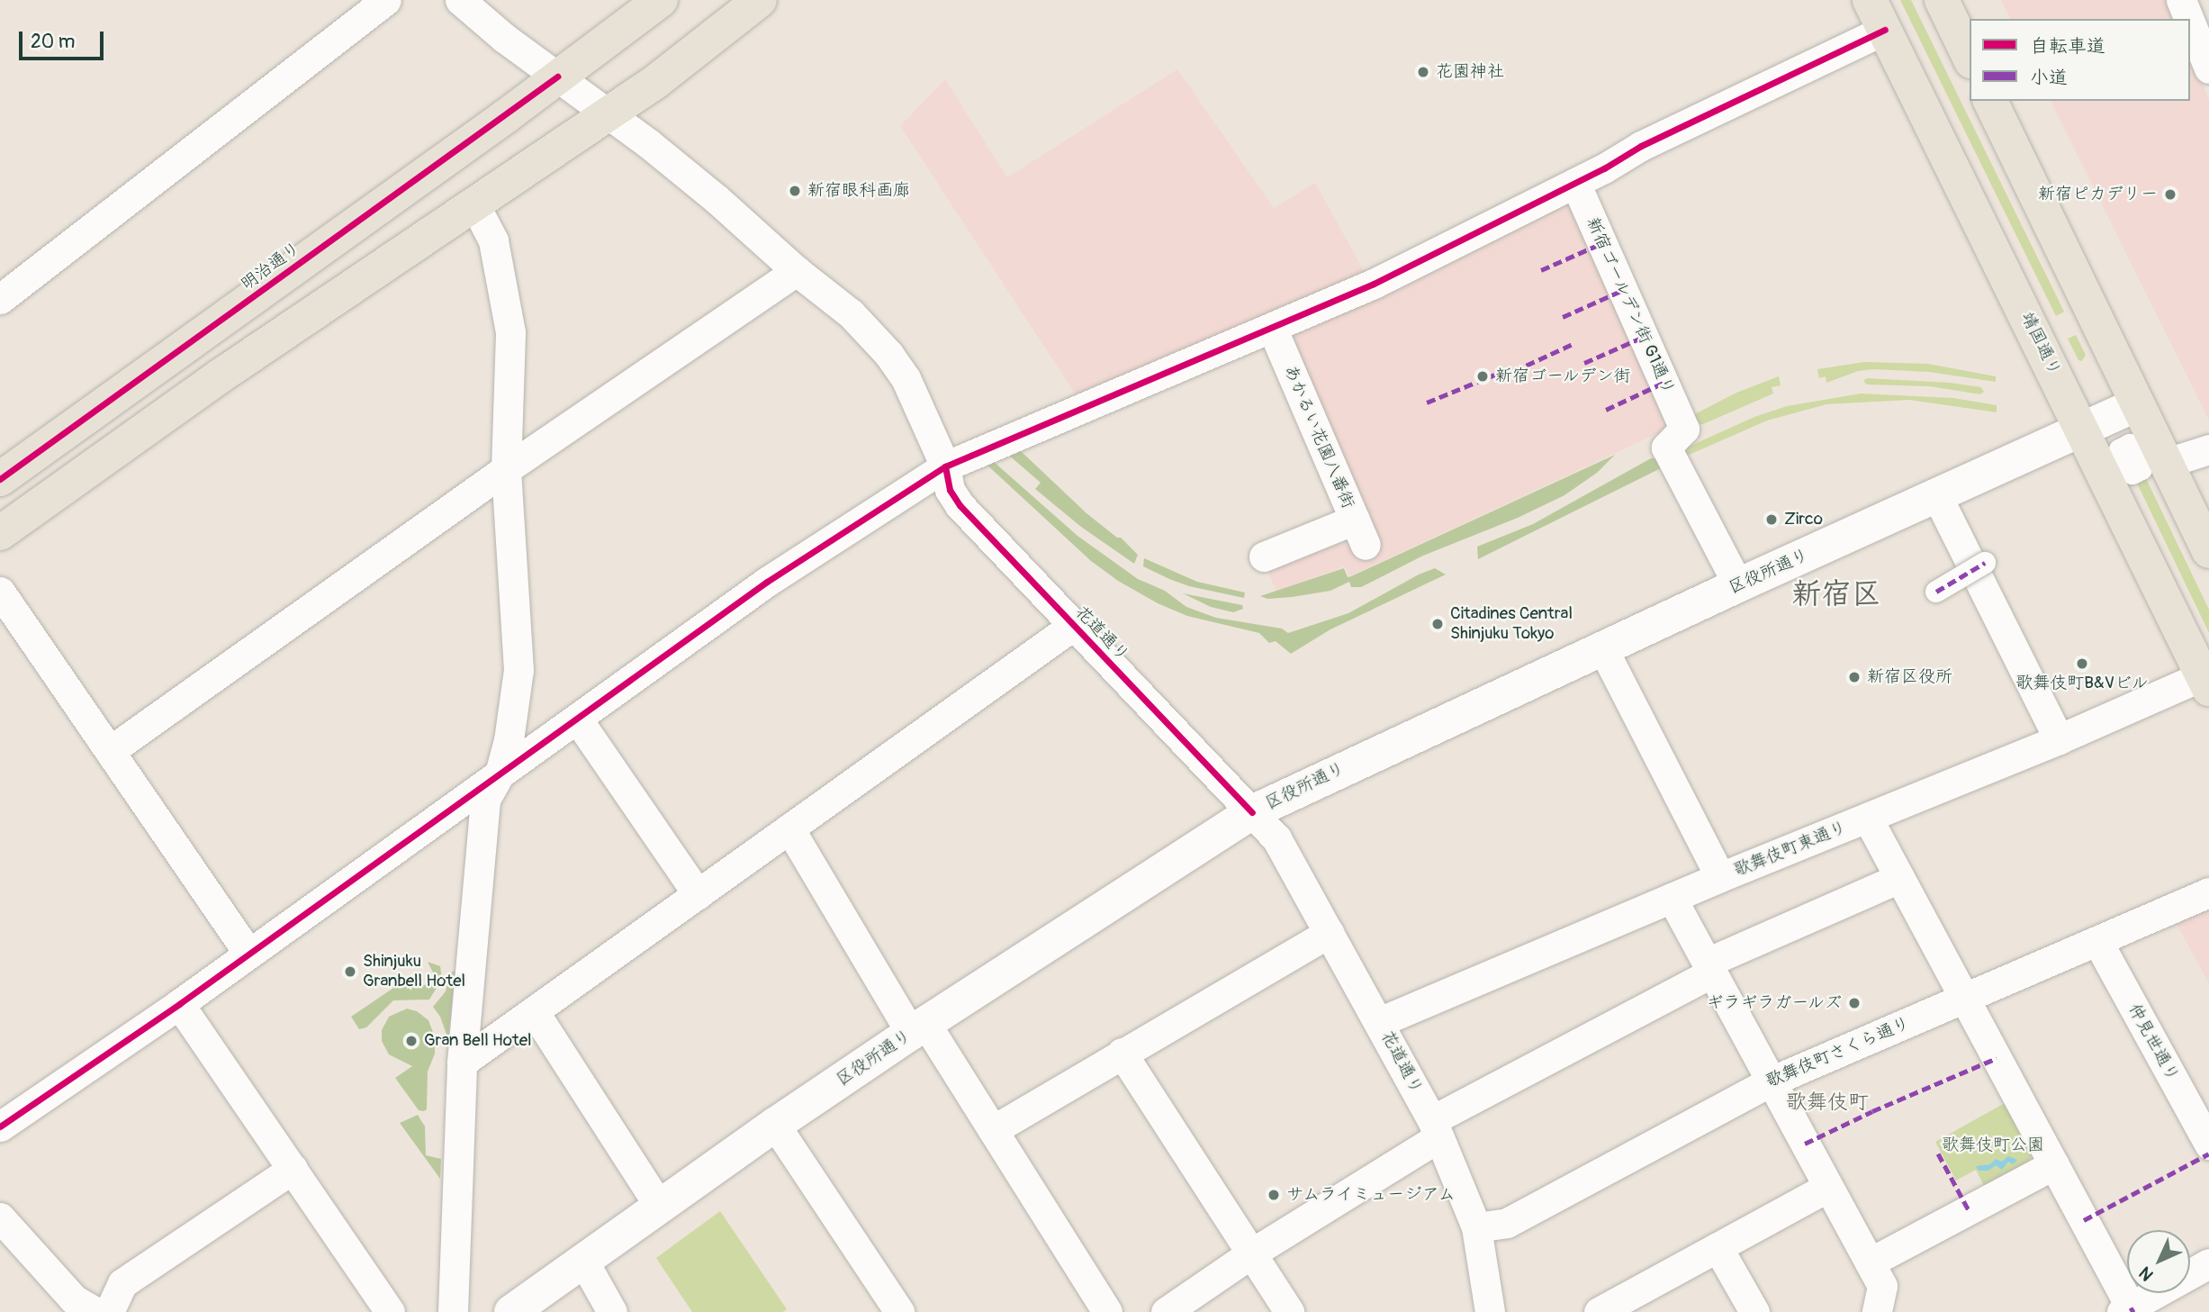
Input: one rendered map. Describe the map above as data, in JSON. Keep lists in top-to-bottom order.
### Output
{
  "streets": {
    "main road": ["明治通り", "靖国通り"],
    "street": [
      "新宿ゴールデン街 G1通り",
      "あかるい花園八番街",
      "区役所通り",
      "花道通り",
      "歌舞伎町東通り",
      "仲見世通り",
      "歌舞伎町さくら通り"
    ]
  },
  "crossings": [
    ["明治通り", "花道通り"],
    ["新宿ゴールデン街 G1通り", "区役所通り"],
    ["靖国通り", "区役所通り"],
    ["靖国通り", "歌舞伎町東通り"],
    ["区役所通り", "花道通り"],
    ["花道通り", "歌舞伎町東通り"],
    ["花道通り", "歌舞伎町さくら通り"],
    ["仲見世通り", "歌舞伎町さくら通り"]
  ],
  "districts": ["新宿区", "歌舞伎町"],
  "parks": ["歌舞伎町公園"],
  "places": [
    "花園神社",
    "新宿眼科画廊",
    "新宿ピカデリー",
    "新宿ゴールデン街",
    "Zirco",
    "Citadines Central Shinjuku Tokyo",
    "歌舞伎町B&Vビル",
    "新宿区役所",
    "Shinjuku Granbell Hotel",
    "ギラギラガールズ",
    "Gran Bell Hotel",
    "サムライミュージアム"
  ],
  "legend": ["自転車道", "小道"],
  "scale_bar": "20 m",
  "north": "bottom left"
}
